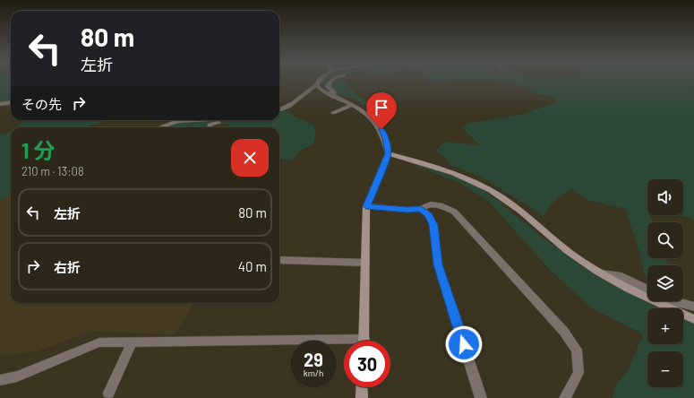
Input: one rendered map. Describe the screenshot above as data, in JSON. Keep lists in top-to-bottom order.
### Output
{
  "page": {
    "turn": ["80 m", "左折"],
    "then": "その先",
    "heading": ["1 分", "210 m · 13:08"],
    "map_buttons": ["+", "−"],
    "list": [
      {
        "name": "左折",
        "value": "80 m"
      },
      {
        "name": "右折",
        "value": "40 m"
      }
    ],
    "speed": "29 km/h",
    "limit": "30"
  }
}
